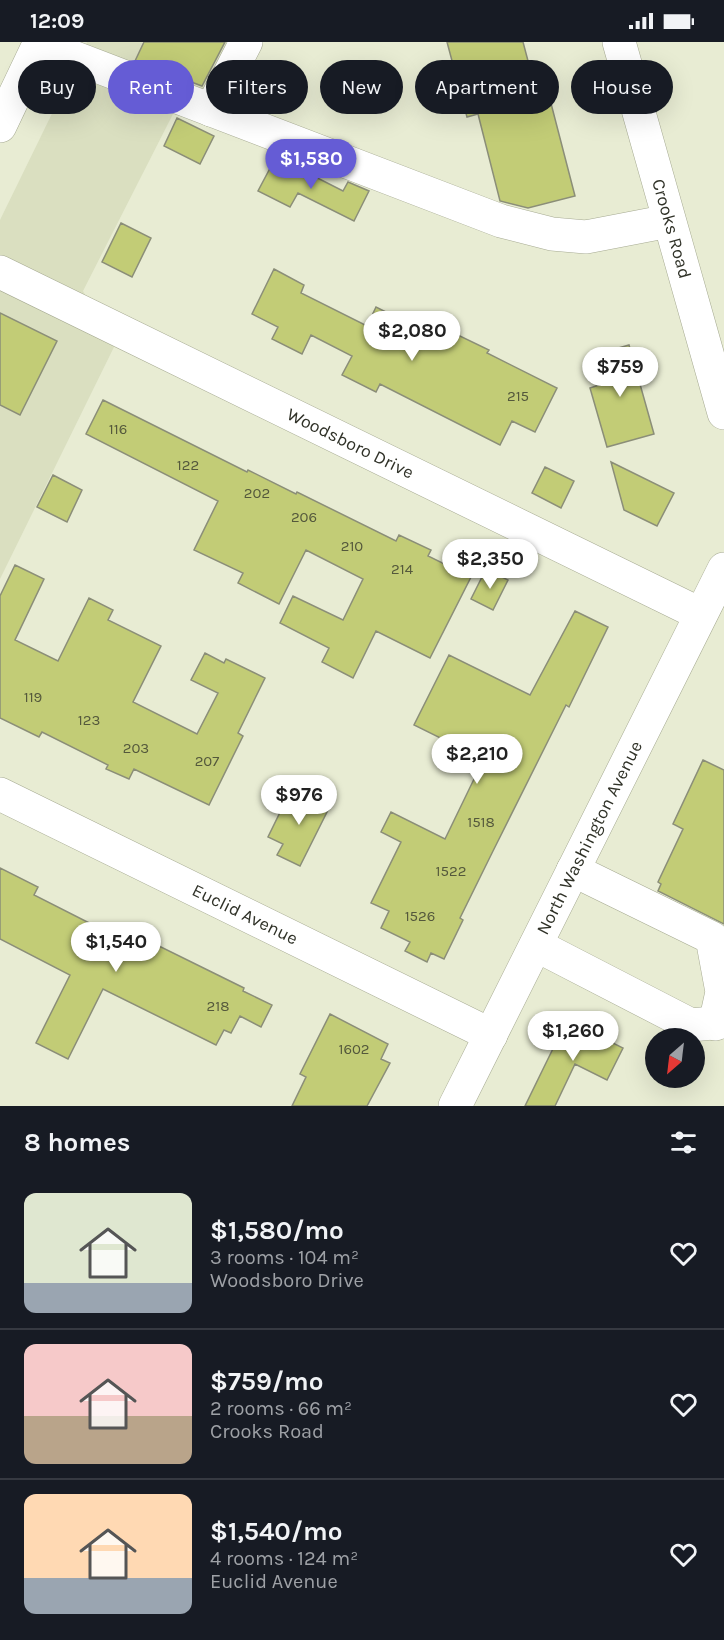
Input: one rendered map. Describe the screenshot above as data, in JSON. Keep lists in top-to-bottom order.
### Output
{
  "streets": {
    "street": [
      "Crooks Road",
      "Woodsboro Drive",
      "North Washington Avenue",
      "Euclid Avenue"
    ]
  },
  "crossings": [
    ["Woodsboro Drive", "North Washington Avenue"],
    ["North Washington Avenue", "Euclid Avenue"]
  ],
  "house_numbers": [
    "215",
    "116",
    "122",
    "202",
    "206",
    "210",
    "214",
    "119",
    "123",
    "203",
    "207",
    "1518",
    "1522",
    "1526",
    "218",
    "1602"
  ],
  "north": "bottom left",
  "page": {
    "status": "12:09",
    "chip": [
      "Buy",
      "Rent",
      "Filters",
      "New",
      "Apartment",
      "House"
    ],
    "price": [
      "$1,580",
      "$2,080",
      "$759",
      "$2,350",
      "$2,210",
      "$976",
      "$1,540",
      "$1,260"
    ],
    "heading": "8 homes",
    "list": [
      {
        "name": "$1,580/mo",
        "note": "3 rooms · 104 m² · Woodsboro Drive"
      },
      {
        "name": "$759/mo",
        "note": "2 rooms · 66 m² · Crooks Road"
      },
      {
        "name": "$1,540/mo",
        "note": "4 rooms · 124 m² · Euclid Avenue"
      }
    ]
  }
}
